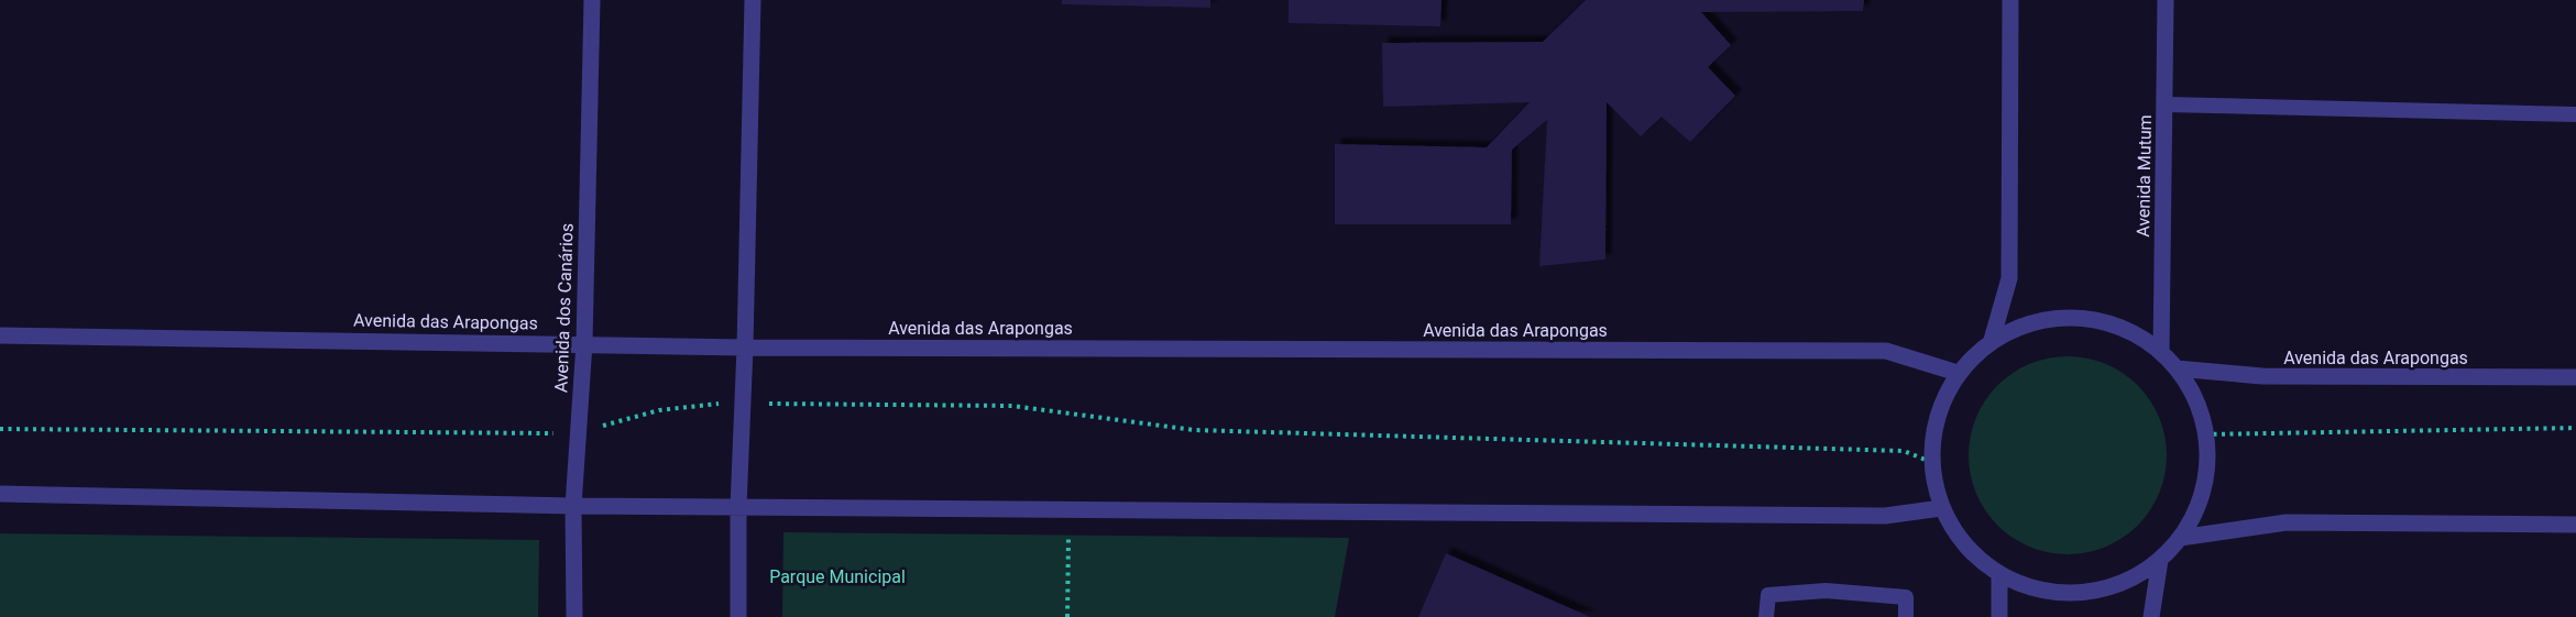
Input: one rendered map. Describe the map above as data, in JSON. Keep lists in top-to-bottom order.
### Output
{
  "streets": {
    "street": ["Avenida Mutum", "Avenida dos Canários", "Avenida das Arapongas"]
  },
  "crossings": [
    ["Avenida dos Canários", "Avenida das Arapongas"]
  ],
  "parks": ["Parque Municipal"]
}
